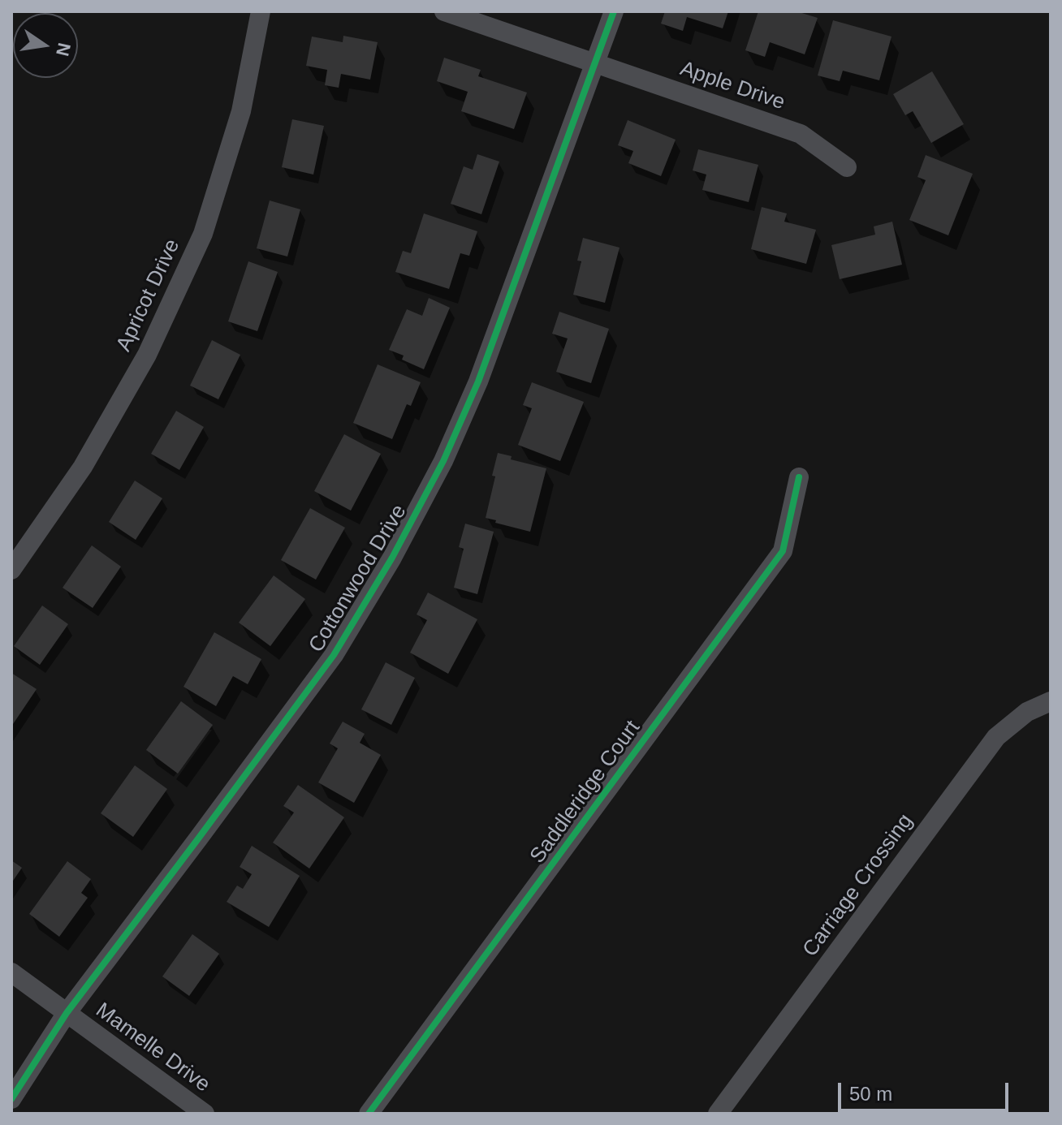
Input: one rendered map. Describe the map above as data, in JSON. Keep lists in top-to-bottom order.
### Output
{
  "streets": {
    "street": [
      "Apple Drive",
      "Apricot Drive",
      "Cottonwood Drive",
      "Saddleridge Court",
      "Carriage Crossing",
      "Mamelle Drive"
    ]
  },
  "crossings": [
    ["Apple Drive", "Cottonwood Drive"],
    ["Cottonwood Drive", "Mamelle Drive"]
  ],
  "scale_bar": "50 m",
  "north": "right"
}
